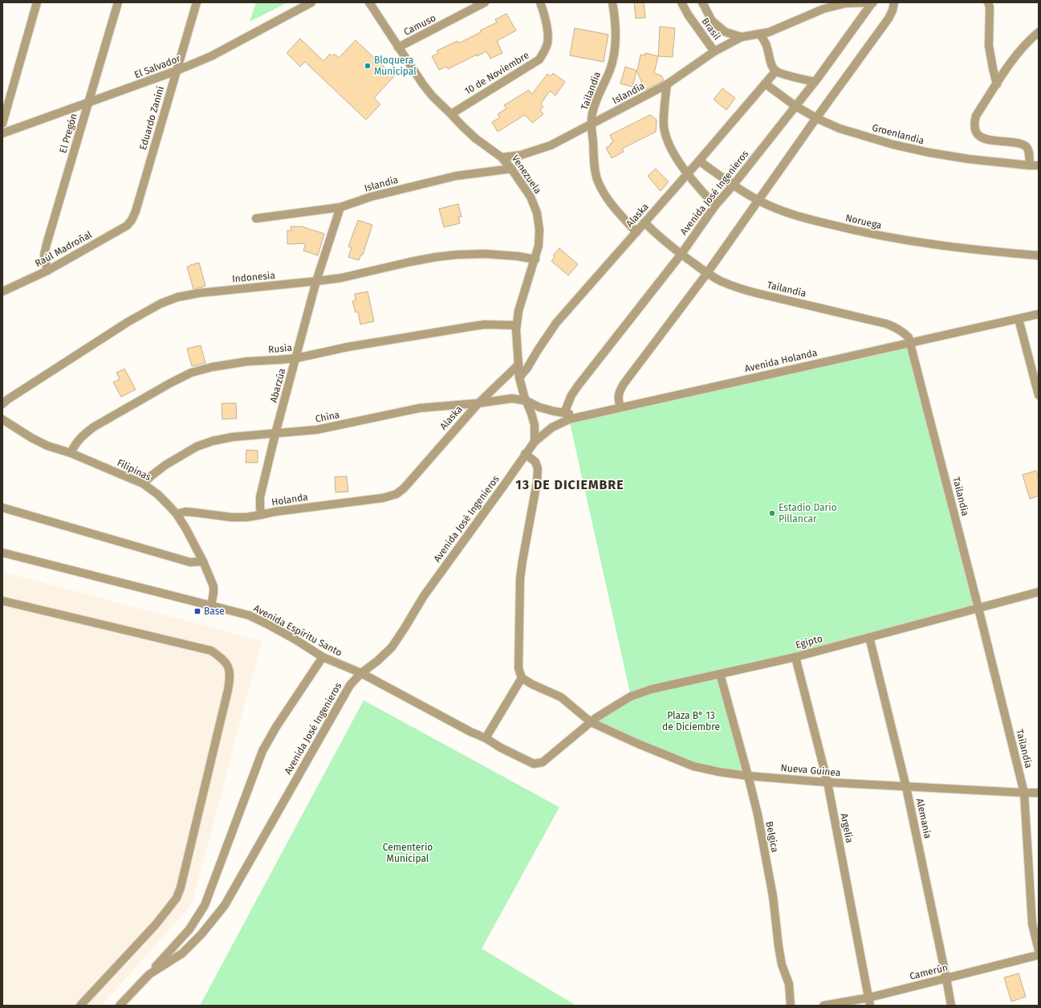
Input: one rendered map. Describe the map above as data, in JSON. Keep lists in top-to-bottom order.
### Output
{
  "streets": {
    "street": [
      "Camuso",
      "Brasil",
      "El Salvador",
      "10 de Noviembre",
      "Tailandia",
      "Islandia",
      "Eduardo Zanini",
      "El Pregón",
      "Groenlandia",
      "Venezuela",
      "Avenida José Ingenieros",
      "Alaska",
      "Noruega",
      "Raúl Madroñal",
      "Indonesia",
      "Rusia",
      "Avenida Holanda",
      "Abarzúa",
      "China",
      "Filipinas",
      "Holanda",
      "Avenida Espíritu Santo",
      "Egipto",
      "Nueva Guinea",
      "Alemania",
      "Argelia",
      "Belgica",
      "Camerún"
    ]
  },
  "crossings": [
    ["Camuso", "Venezuela"],
    ["Brasil", "Islandia"],
    ["El Salvador", "Eduardo Zanini"],
    ["El Salvador", "El Pregón"],
    ["10 de Noviembre", "Venezuela"],
    ["Tailandia", "Islandia"],
    ["Tailandia", "Avenida José Ingenieros"],
    ["Tailandia", "Alaska"],
    ["Tailandia", "Avenida Holanda"],
    ["Tailandia", "Egipto"],
    ["Tailandia", "Nueva Guinea"],
    ["Islandia", "Venezuela"],
    ["Islandia", "Abarzúa"],
    ["Eduardo Zanini", "Raúl Madroñal"],
    ["El Pregón", "Raúl Madroñal"],
    ["Groenlandia", "Avenida José Ingenieros"],
    ["Groenlandia", "Alaska"],
    ["Venezuela", "Avenida José Ingenieros"],
    ["Venezuela", "Alaska"],
    ["Venezuela", "Indonesia"],
    ["Venezuela", "Rusia"],
    ["Venezuela", "Avenida Holanda"],
    ["Venezuela", "China"],
    ["Avenida José Ingenieros", "Noruega"],
    ["Avenida José Ingenieros", "Avenida Holanda"],
    ["Avenida José Ingenieros", "China"],
    ["Avenida José Ingenieros", "Avenida Espíritu Santo"],
    ["Alaska", "Noruega"],
    ["Alaska", "China"],
    ["Alaska", "Holanda"],
    ["Indonesia", "Abarzúa"],
    ["Rusia", "Abarzúa"],
    ["Rusia", "Filipinas"],
    ["Avenida Holanda", "China"],
    ["Abarzúa", "China"],
    ["Abarzúa", "Holanda"],
    ["China", "Filipinas"],
    ["Filipinas", "Holanda"],
    ["Filipinas", "Avenida Espíritu Santo"],
    ["Avenida Espíritu Santo", "Egipto"],
    ["Avenida Espíritu Santo", "Nueva Guinea"],
    ["Egipto", "Nueva Guinea"],
    ["Egipto", "Alemania"],
    ["Egipto", "Argelia"],
    ["Egipto", "Belgica"],
    ["Nueva Guinea", "Alemania"],
    ["Nueva Guinea", "Argelia"],
    ["Nueva Guinea", "Belgica"],
    ["Alemania", "Camerún"],
    ["Argelia", "Camerún"]
  ],
  "districts": ["13 DE DICIEMBRE"],
  "parks": ["Plaza B° 13 de Diciembre", "Cementerio Municipal"],
  "places": {
    "other": ["Bloquera Municipal", "Estadio Darío Pillancar"],
    "transit": ["Base"]
  }
}
